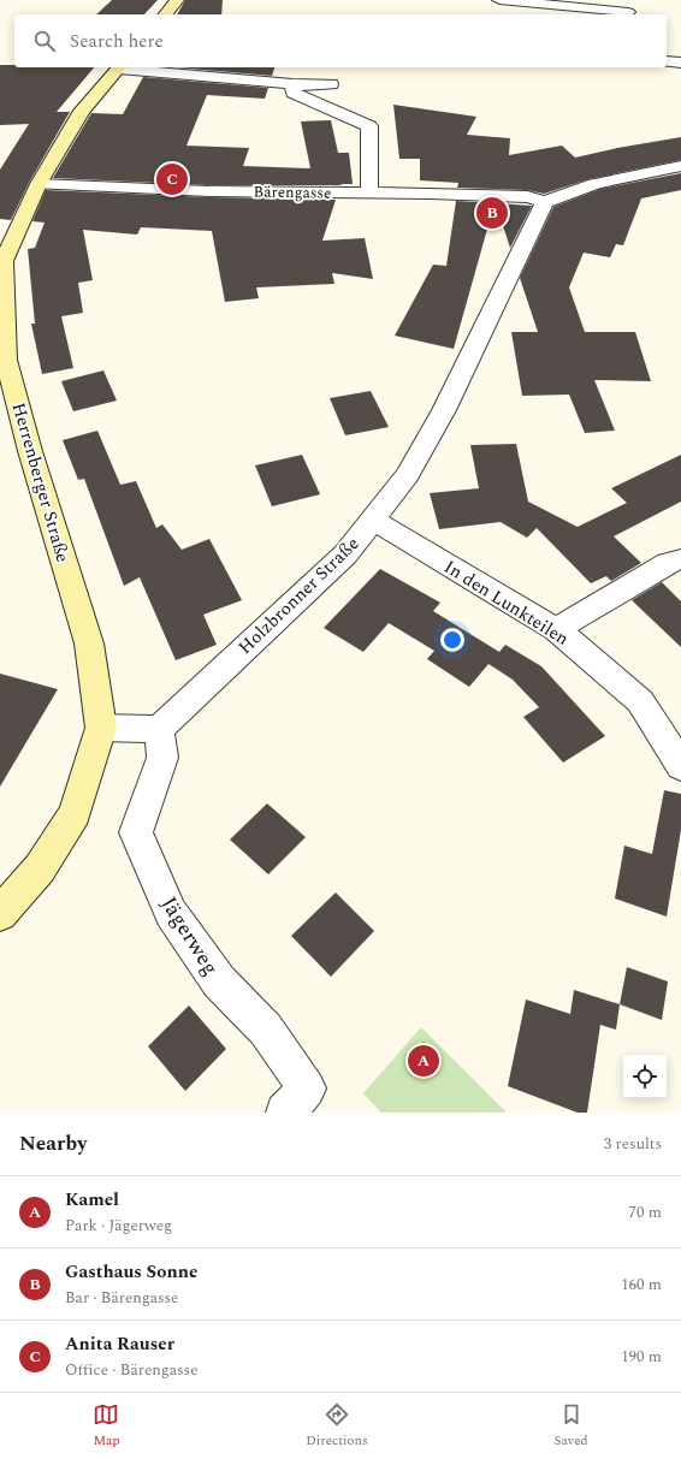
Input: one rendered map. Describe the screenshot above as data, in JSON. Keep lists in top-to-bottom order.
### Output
{
  "streets": {
    "street": [
      "Bärengasse",
      "Herrenberger Straße",
      "Holzbronner Straße",
      "In den Lunkteilen",
      "Jägerweg"
    ]
  },
  "crossings": [
    ["Bärengasse", "Herrenberger Straße"],
    ["Bärengasse", "Holzbronner Straße"],
    ["Holzbronner Straße", "In den Lunkteilen"],
    ["Holzbronner Straße", "Jägerweg"]
  ],
  "page": {
    "search": "Search here",
    "pins": ["C", "B", "A"],
    "heading": ["Nearby", "3 results"],
    "list": [
      {
        "mark": "A",
        "name": "Kamel",
        "note": "Park · Jägerweg",
        "value": "70 m"
      },
      {
        "mark": "B",
        "name": "Gasthaus Sonne",
        "note": "Bar · Bärengasse",
        "value": "160 m"
      },
      {
        "mark": "C",
        "name": "Anita Rauser",
        "note": "Office · Bärengasse",
        "value": "190 m"
      }
    ],
    "nav": ["Map", "Directions", "Saved"]
  }
}
